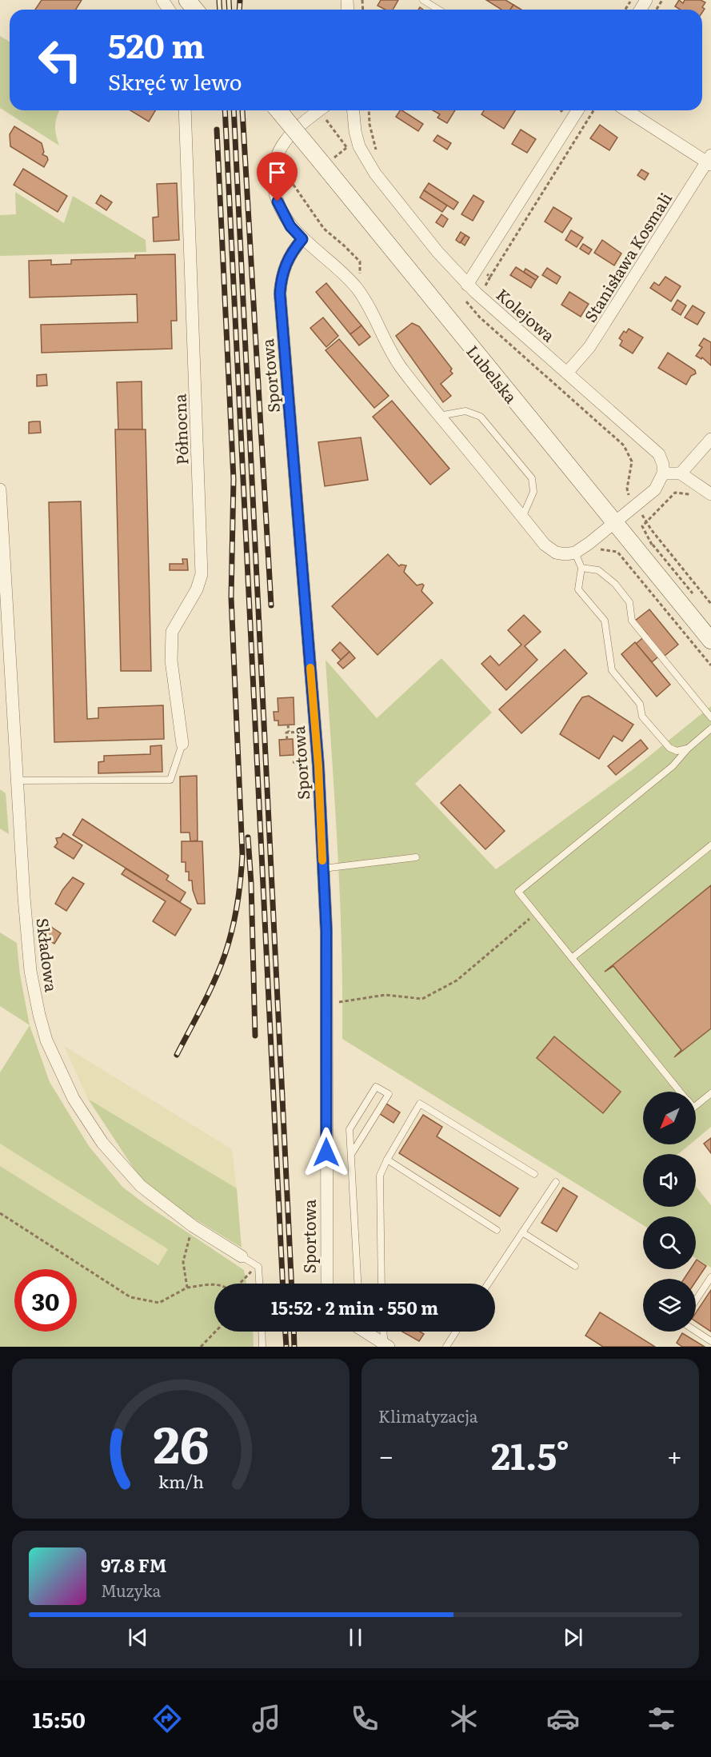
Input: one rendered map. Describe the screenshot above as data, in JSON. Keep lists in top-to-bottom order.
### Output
{
  "streets": {
    "main road": ["Lubelska"],
    "street": [
      "Stanisława Kosmali",
      "Kolejowa",
      "Sportowa",
      "Północna",
      "Składowa"
    ]
  },
  "crossings": [
    ["Stanisława Kosmali", "Kolejowa"]
  ],
  "north": "bottom left",
  "page": {
    "turn": ["520 m", "Skręć w lewo"],
    "limit": "30",
    "trip": "15:52 · 2 min · 550 m",
    "tile": "Klimatyzacja",
    "heat": ["−", "21.5°", "+"],
    "song": ["97.8 FM", "Muzyka"],
    "tabs": "15:50",
    "gauge": ["26", "km/h"]
  }
}
